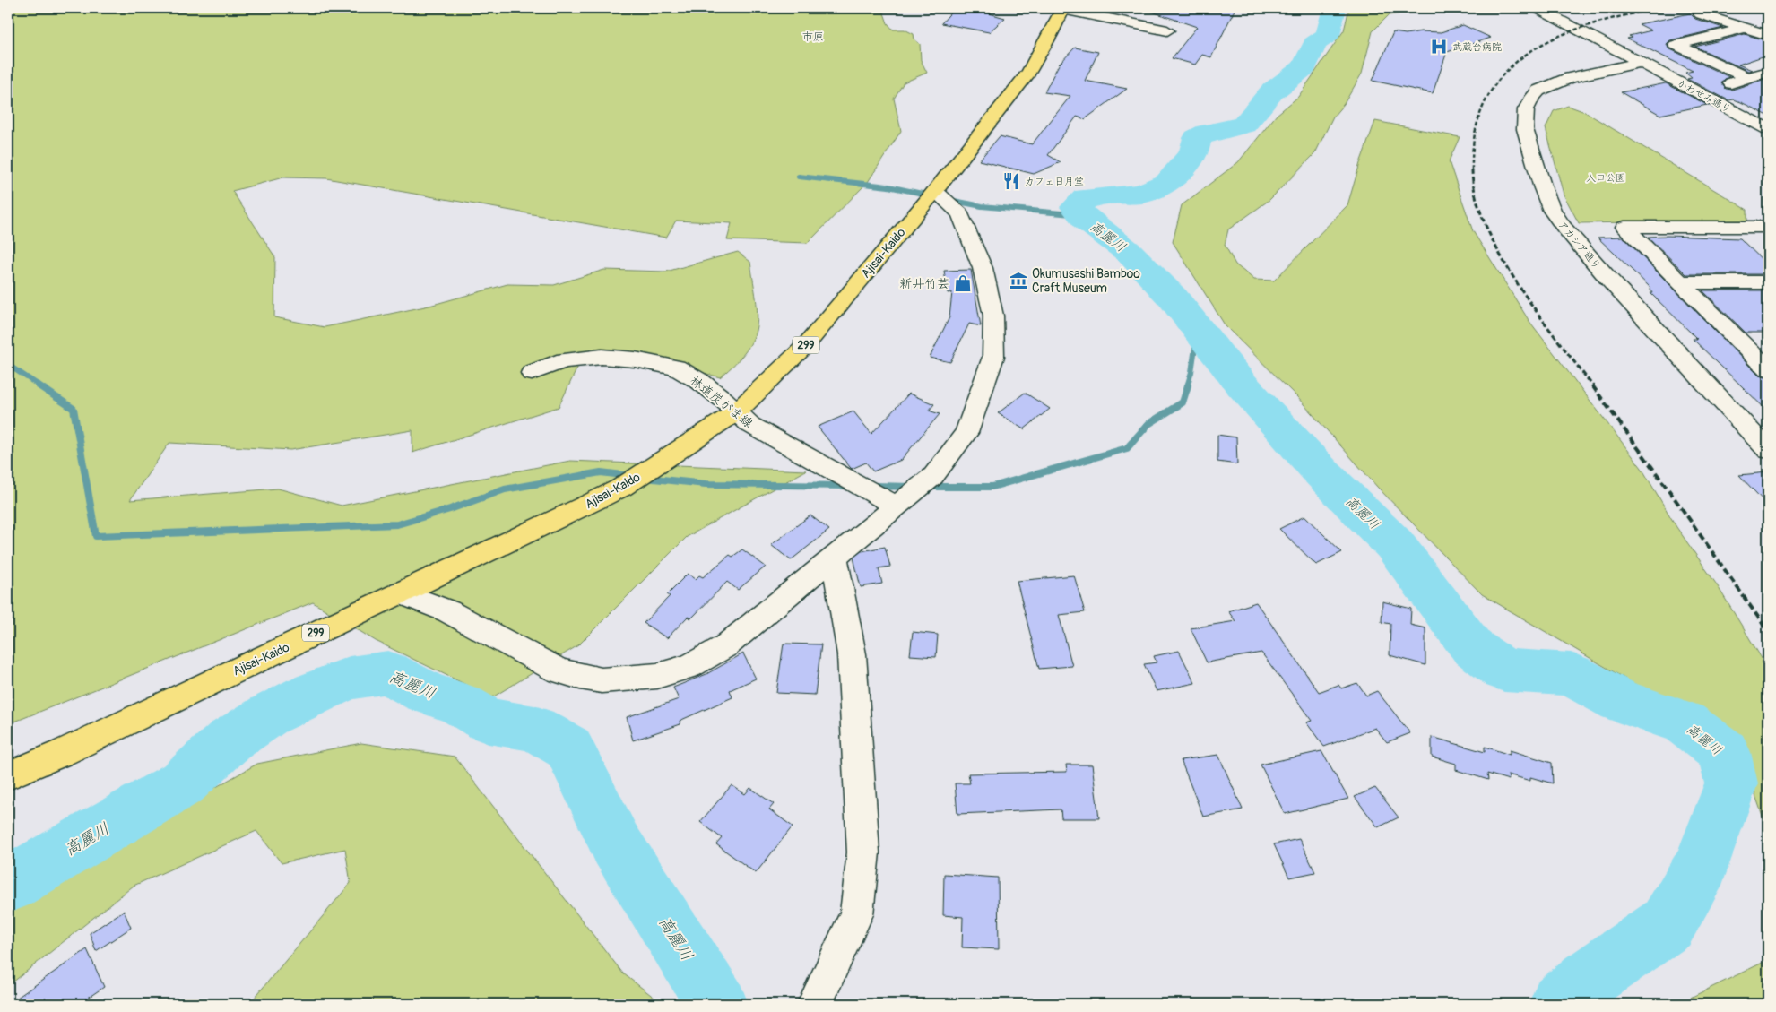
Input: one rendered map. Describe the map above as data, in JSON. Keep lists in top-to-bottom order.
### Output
{
  "streets": {
    "highway": ["Ajisai-Kaido", "299"],
    "street": ["かわせみ通り", "アカシア通り", "林道炭がま線"]
  },
  "crossings": [
    ["かわせみ通り", "アカシア通り"],
    ["Ajisai-Kaido", "林道炭がま線"]
  ],
  "districts": ["市原"],
  "water": ["高麗川"],
  "parks": ["入口公園"],
  "places": {
    "hospital": ["武蔵台病院"],
    "restaurant": ["カフェ日月堂"],
    "museum": ["Okumusashi Bamboo Craft Museum"],
    "shop": ["新井竹芸"]
  }
}
